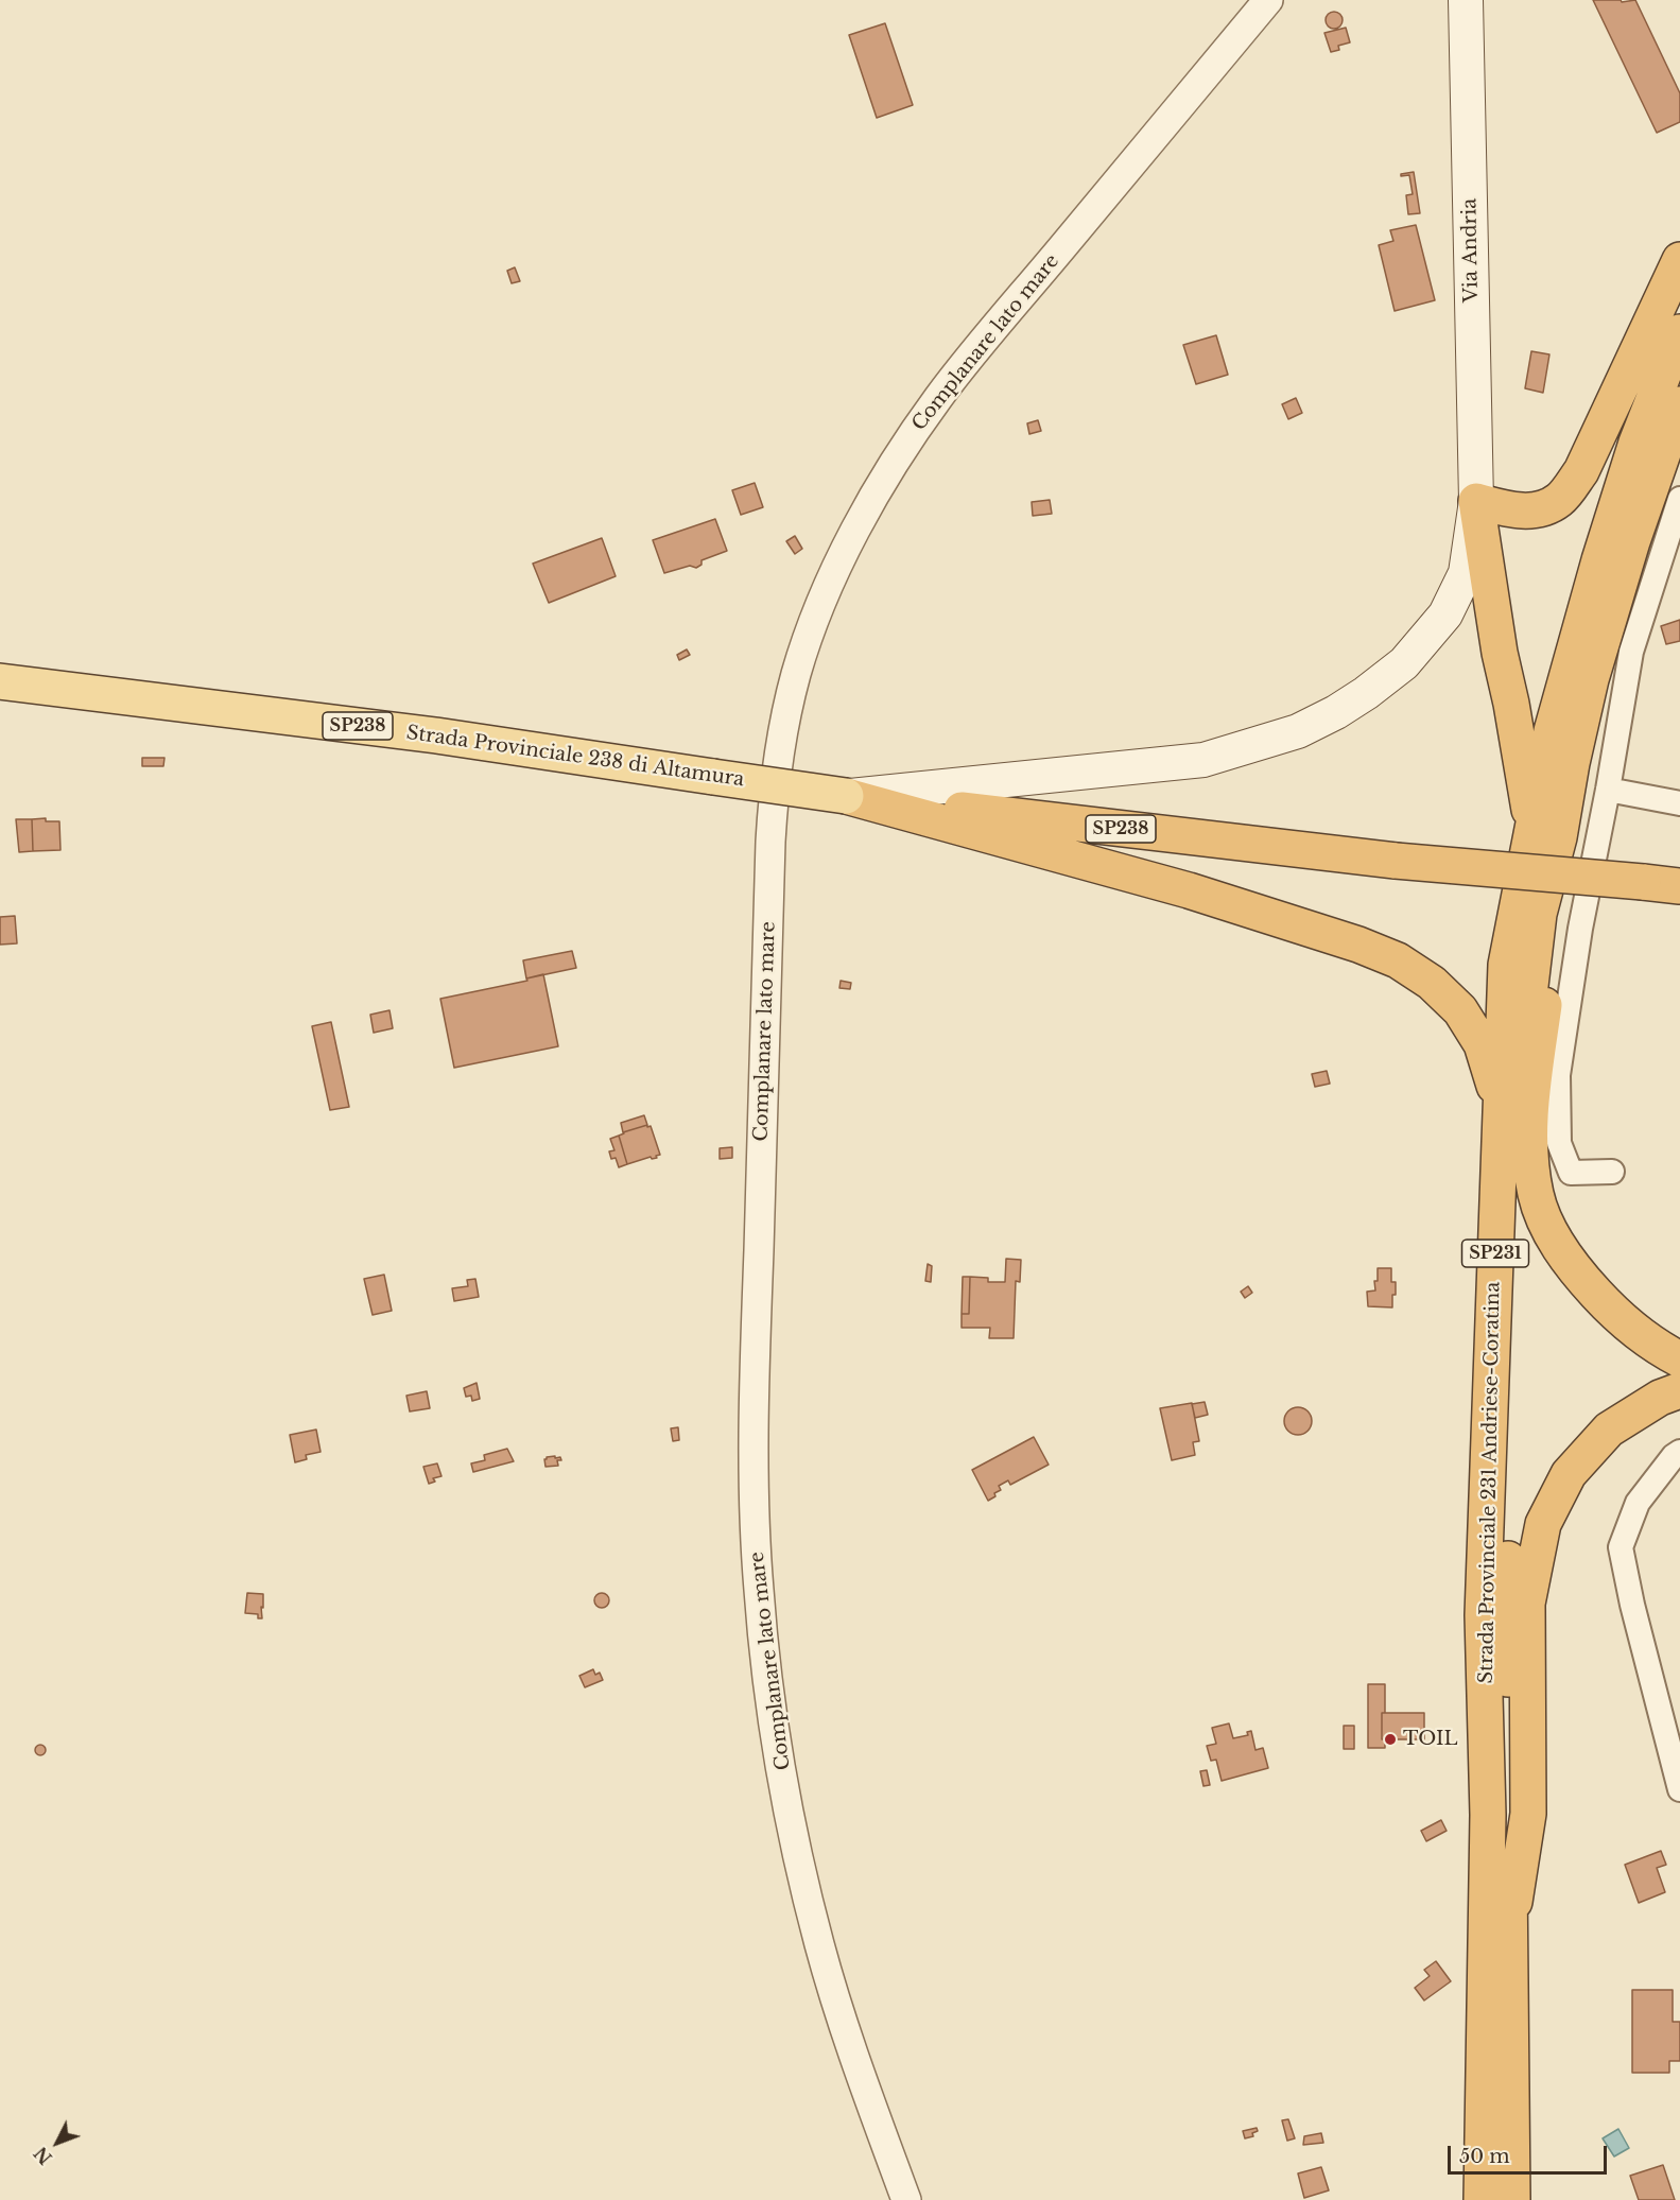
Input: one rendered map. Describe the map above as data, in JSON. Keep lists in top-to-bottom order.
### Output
{
  "streets": {
    "highway": ["SP238", "SP231", "Strada Provinciale 231 Andriese-Coratina"],
    "main road": ["Via Andria", "Strada Provinciale 238 di Altamura"],
    "street": ["Complanare lato mare"]
  },
  "crossings": [
    ["Via Andria", "SP238"],
    ["Via Andria", "Strada Provinciale 238 di Altamura"],
    ["SP238", "Strada Provinciale 238 di Altamura"]
  ],
  "places": ["TOIL"],
  "scale_bar": "50 m",
  "north": "bottom left"
}
